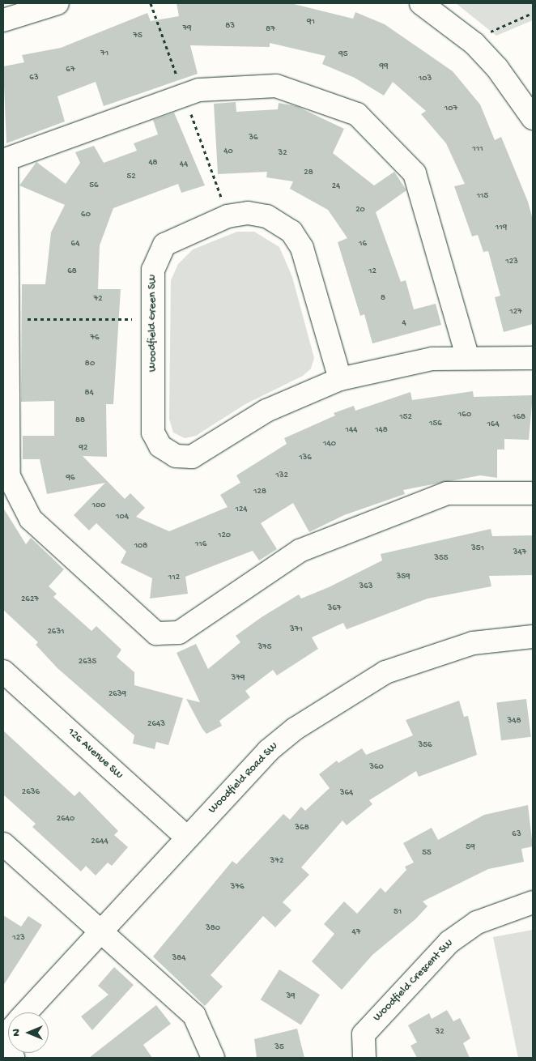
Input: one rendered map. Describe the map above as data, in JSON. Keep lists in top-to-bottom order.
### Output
{
  "streets": {
    "street": [
      "Woodfield Green SW",
      "126 Avenue SW",
      "Woodfield Road SW",
      "Woodfield Crescent SW"
    ]
  },
  "crossings": [
    ["126 Avenue SW", "Woodfield Road SW"]
  ],
  "house_numbers": [
    "91",
    "83",
    "79",
    "87",
    "75",
    "71",
    "95",
    "99",
    "67",
    "63",
    "103",
    "107",
    "36",
    "111",
    "40",
    "32",
    "48",
    "44",
    "28",
    "52",
    "56",
    "24",
    "115",
    "20",
    "60",
    "119",
    "64",
    "16",
    "123",
    "68",
    "12",
    "8",
    "72",
    "127",
    "4",
    "76",
    "80",
    "84",
    "160",
    "152",
    "168",
    "88",
    "156",
    "164",
    "144",
    "148",
    "140",
    "92",
    "136",
    "132",
    "96",
    "128",
    "100",
    "124",
    "104",
    "120",
    "116",
    "108",
    "351",
    "347",
    "355",
    "359",
    "112",
    "363",
    "2627",
    "367",
    "371",
    "2631",
    "375",
    "2635",
    "379",
    "2639",
    "348",
    "2643",
    "356",
    "360",
    "2636",
    "364",
    "2640",
    "368",
    "63",
    "2644",
    "59",
    "55",
    "372",
    "376",
    "51",
    "380",
    "47",
    "123",
    "384",
    "39",
    "32",
    "35"
  ],
  "north": "left"
}
